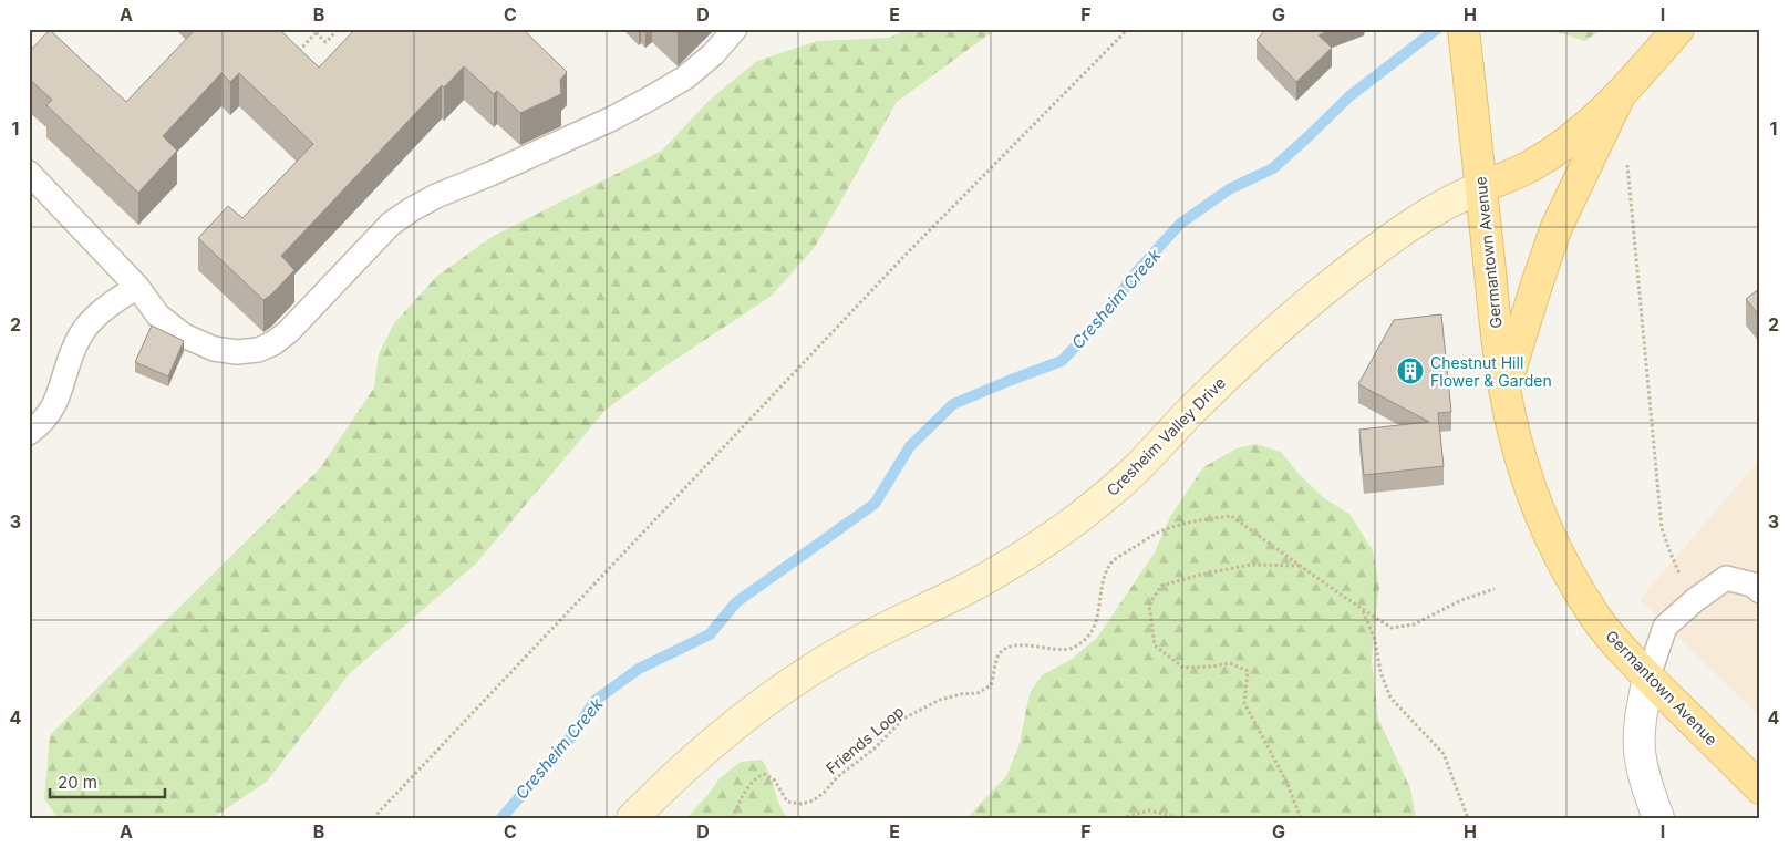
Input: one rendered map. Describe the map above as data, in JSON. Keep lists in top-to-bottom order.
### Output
{
  "streets": {
    "main road": ["Germantown Avenue", "Cresheim Valley Drive"],
    "path": ["Friends Loop"]
  },
  "crossings": [
    ["Germantown Avenue", "Cresheim Valley Drive"]
  ],
  "water": ["Cresheim Creek"],
  "places": {
    "building": ["Chestnut Hill Flower & Garden"]
  },
  "scale_bar": "20 m",
  "grid": {
    "columns": [
      "A",
      "B",
      "C",
      "D",
      "E",
      "F",
      "G",
      "H",
      "I"
    ],
    "rows": [
      "1",
      "2",
      "3",
      "4"
    ]
  }
}
